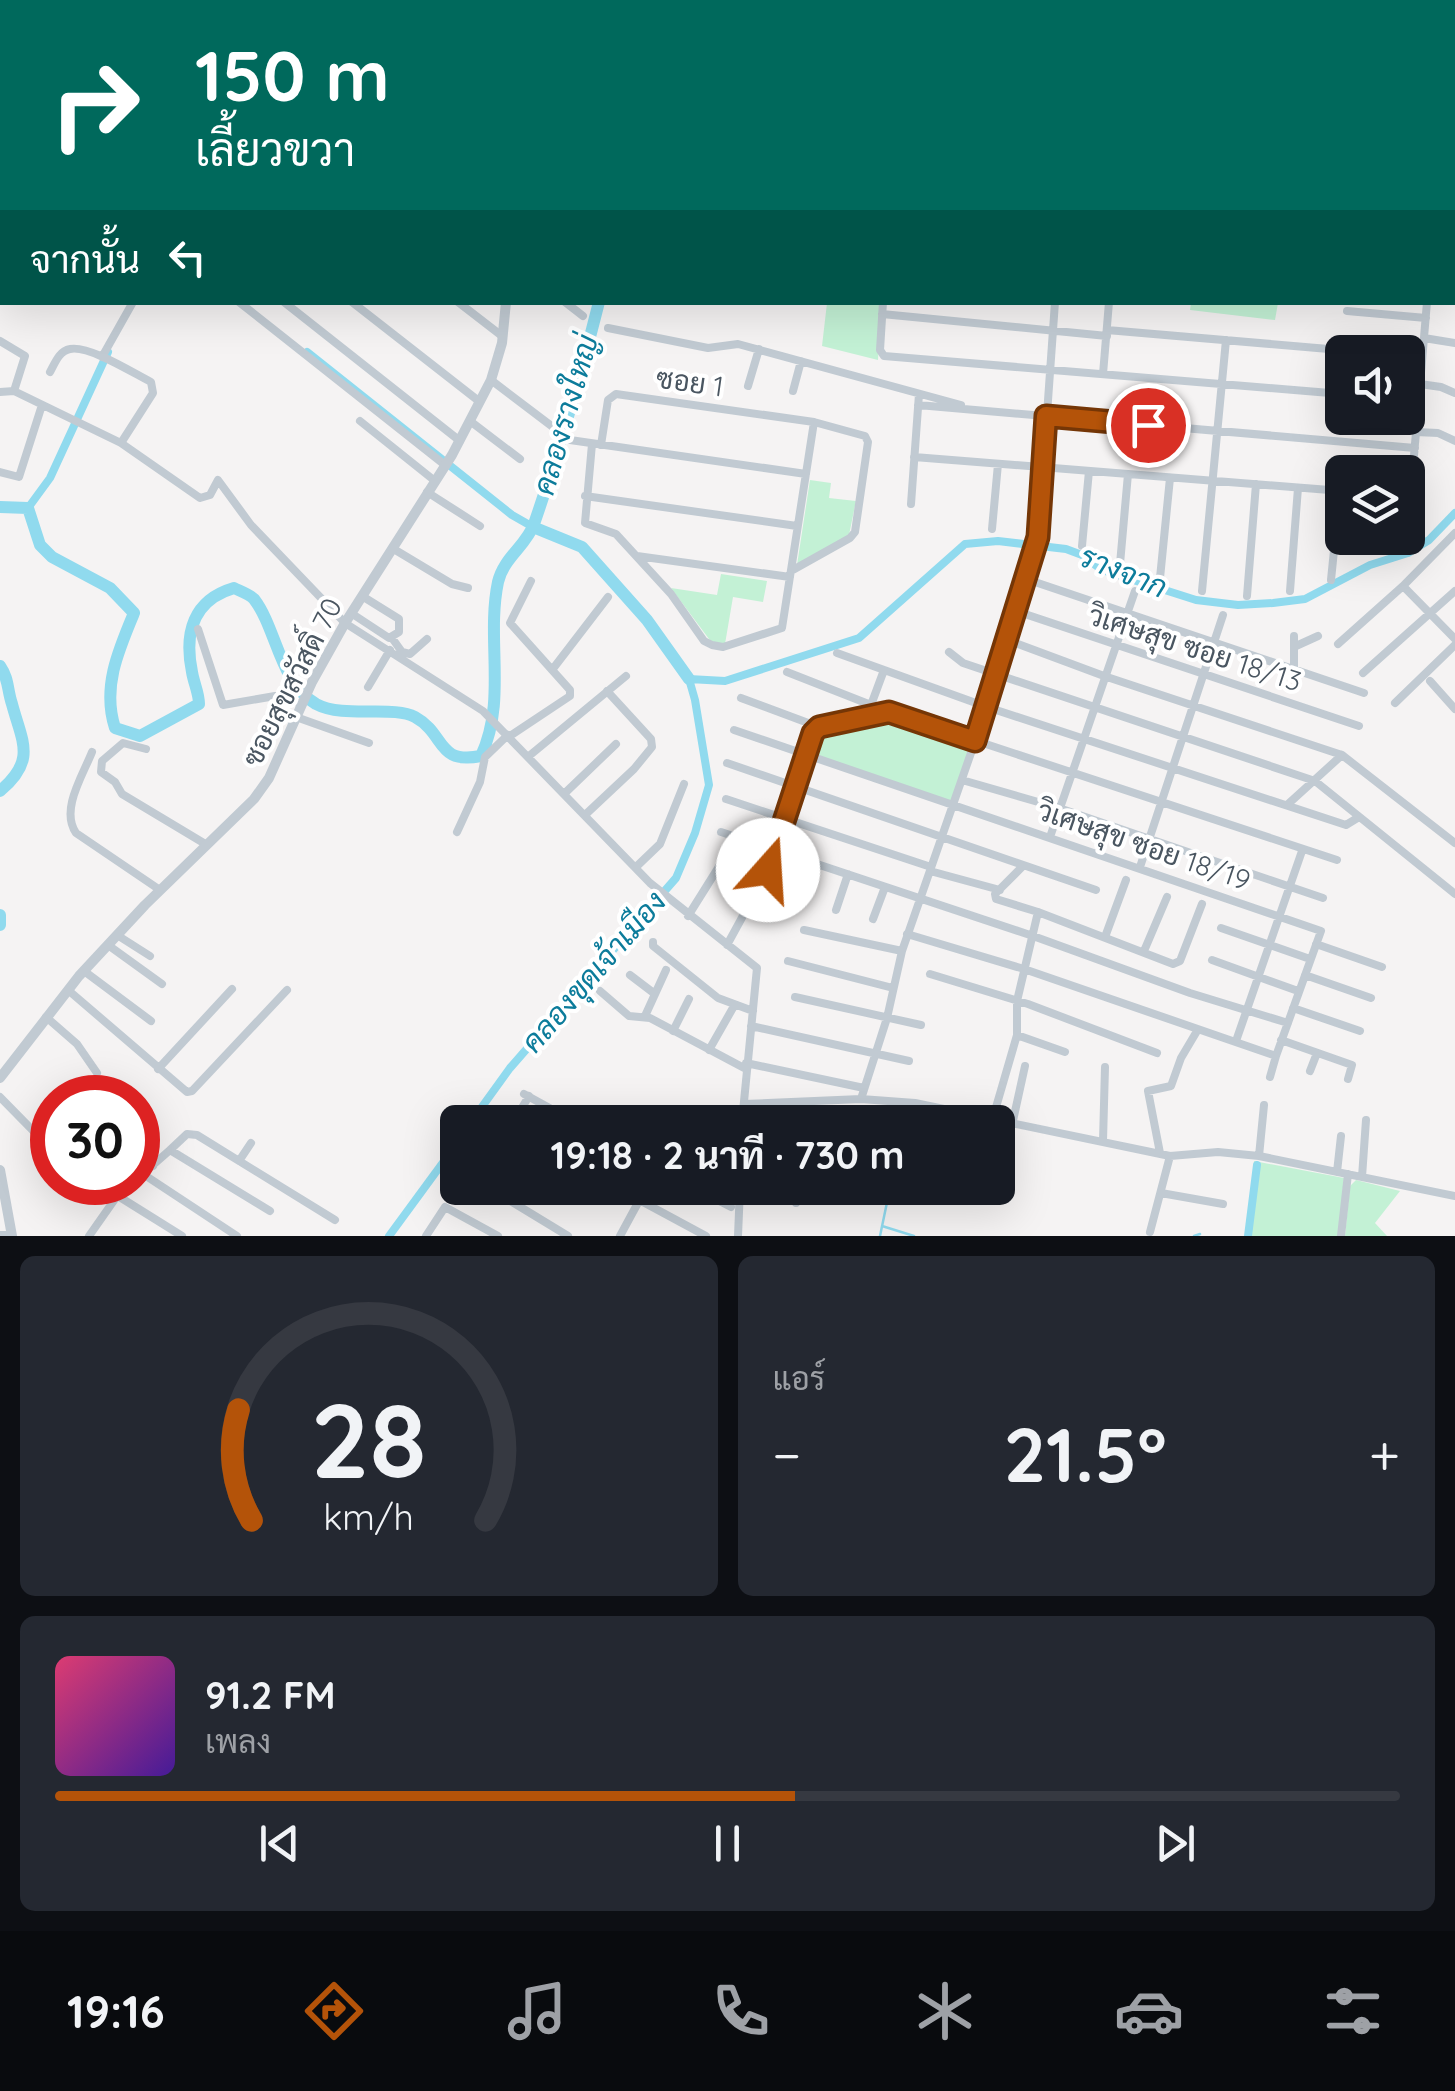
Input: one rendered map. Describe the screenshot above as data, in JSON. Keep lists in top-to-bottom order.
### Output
{
  "streets": {
    "street": [
      "ซอย 1",
      "วิเศษสุข ซอย 18/13",
      "ซอยสุขสวัสดิ์ 70",
      "วิเศษสุข ซอย 18/19"
    ]
  },
  "water": ["คลองรางใหญ่", "รางจาก", "คลองขุดเจ้าเมือง"],
  "page": {
    "turn": ["150 m", "เลี้ยวขวา"],
    "then": "จากนั้น",
    "limit": "30",
    "trip": "19:18 · 2 นาที · 730 m",
    "tile": "แอร์",
    "heat": ["−", "21.5°", "+"],
    "song": ["91.2 FM", "เพลง"],
    "tabs": "19:16",
    "gauge": ["28", "km/h"]
  }
}
